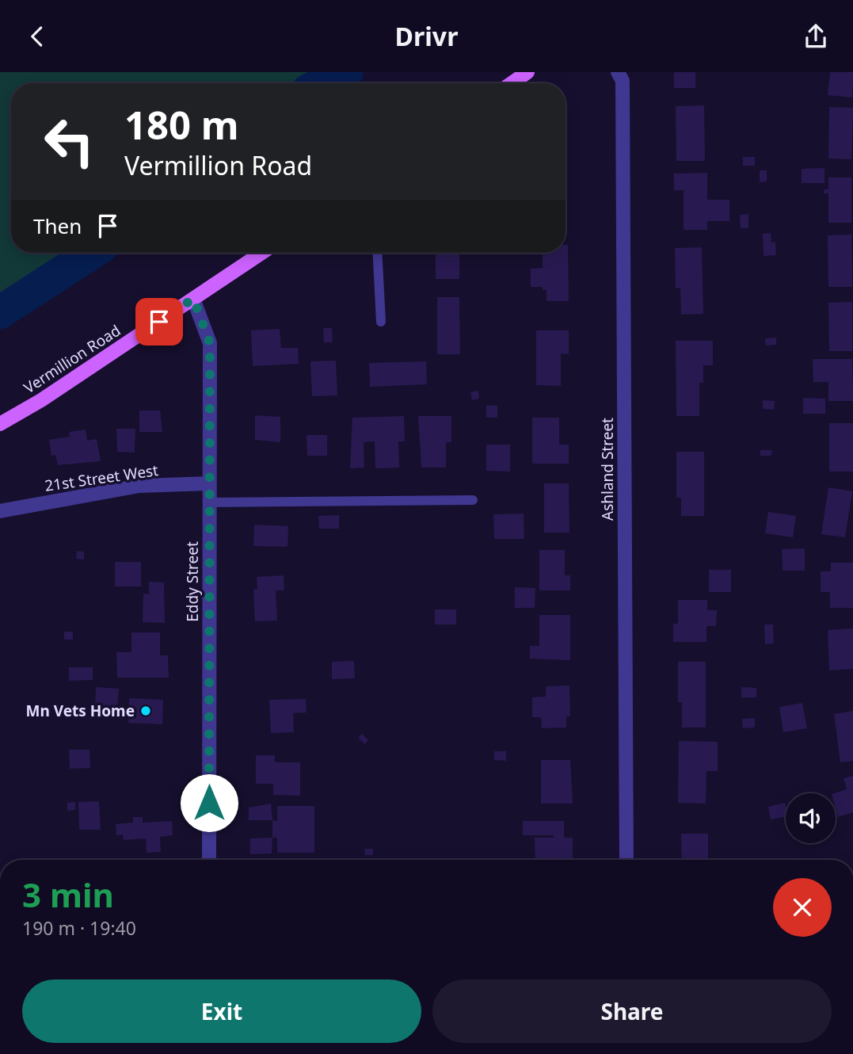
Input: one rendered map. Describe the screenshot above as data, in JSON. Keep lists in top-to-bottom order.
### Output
{
  "streets": {
    "main road": ["Vermillion Road"],
    "street": ["Ashland Street", "21st Street West", "Eddy Street"]
  },
  "crossings": [
    ["Vermillion Road", "Eddy Street"],
    ["21st Street West", "Eddy Street"]
  ],
  "places": ["Mn Vets Home"],
  "page": {
    "header": "Drivr",
    "turn": ["180 m", "Vermillion Road"],
    "then": "Then",
    "heading": ["3 min", "190 m · 19:40"],
    "buttons": ["Exit", "Share"]
  }
}
